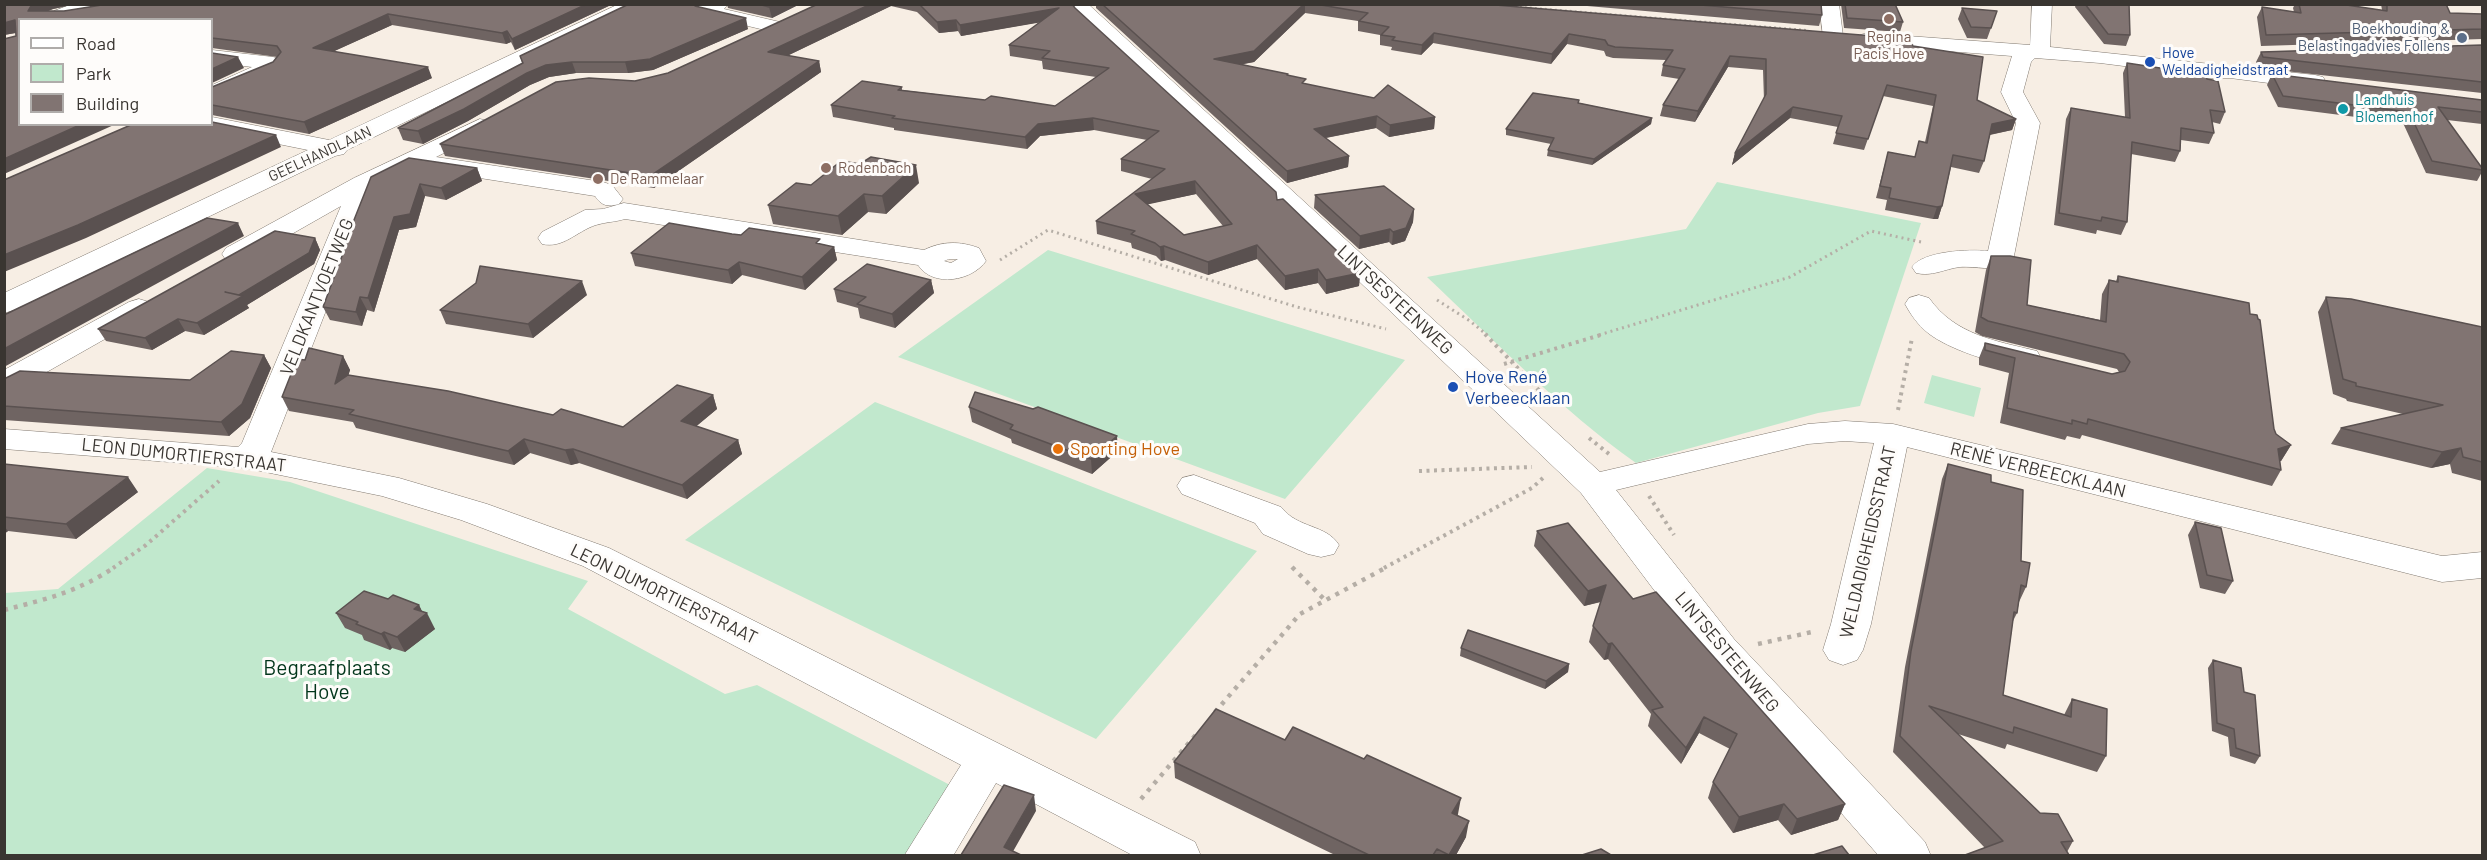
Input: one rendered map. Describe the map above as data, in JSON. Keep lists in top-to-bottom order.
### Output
{
  "streets": {
    "street": [
      "GEELHANDLAAN",
      "VELDKANTVOETWEG",
      "LINTSESTEENWEG",
      "LEON DUMORTIERSTRAAT",
      "RENÉ VERBEECKLAAN",
      "WELDADIGHEIDSSTRAAT"
    ]
  },
  "crossings": [
    ["VELDKANTVOETWEG", "LEON DUMORTIERSTRAAT"],
    ["LINTSESTEENWEG", "RENÉ VERBEECKLAAN"],
    ["RENÉ VERBEECKLAAN", "WELDADIGHEIDSSTRAAT"]
  ],
  "parks": ["Begraafplaats Hove"],
  "places": [
    "Regina Pacis Hove",
    "Boekhouding & Belastingadvies Follens",
    "Hove Weldadigheidstraat",
    "Landhuis Bloemenhof",
    "Rodenbach",
    "De Rammelaar",
    "Hove René Verbeecklaan",
    "Sporting Hove"
  ],
  "legend": ["Road", "Park", "Building"]
}
